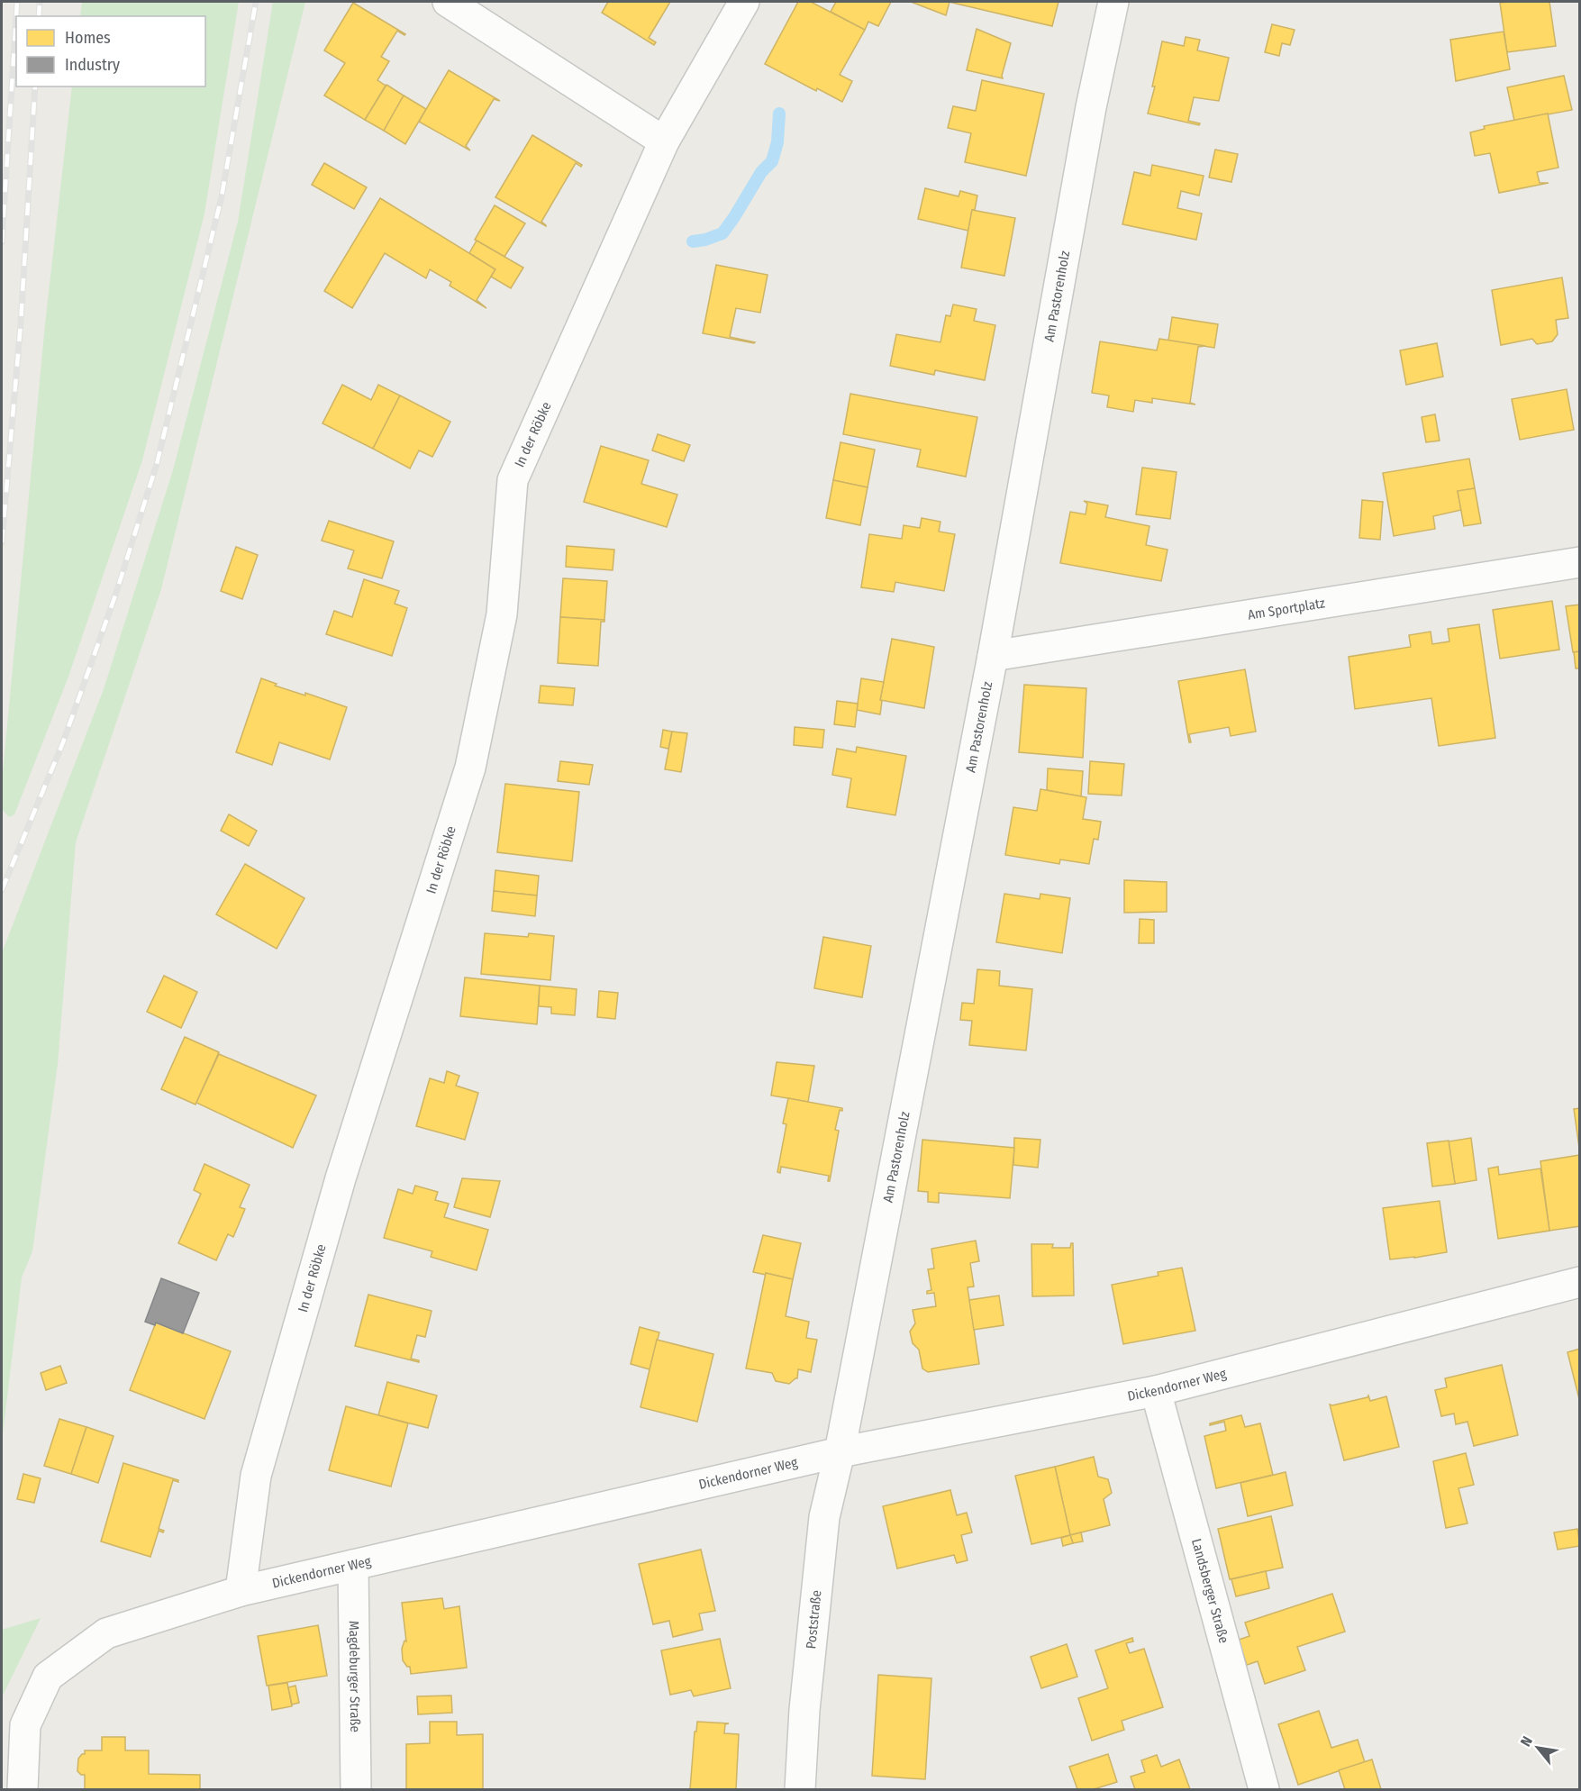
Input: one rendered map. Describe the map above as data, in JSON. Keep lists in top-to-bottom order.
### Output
{
  "streets": {
    "street": [
      "Am Pastorenholz",
      "In der Röbke",
      "Am Sportplatz",
      "Dickendorner Weg",
      "Landsberger Straße",
      "Poststraße",
      "Magdeburger Straße"
    ]
  },
  "crossings": [
    ["Am Pastorenholz", "Am Sportplatz"],
    ["Am Pastorenholz", "Dickendorner Weg"],
    ["Am Pastorenholz", "Poststraße"],
    ["In der Röbke", "Dickendorner Weg"],
    ["Dickendorner Weg", "Landsberger Straße"],
    ["Dickendorner Weg", "Poststraße"],
    ["Dickendorner Weg", "Magdeburger Straße"]
  ],
  "legend": ["Homes", "Industry"],
  "north": "top left"
}
